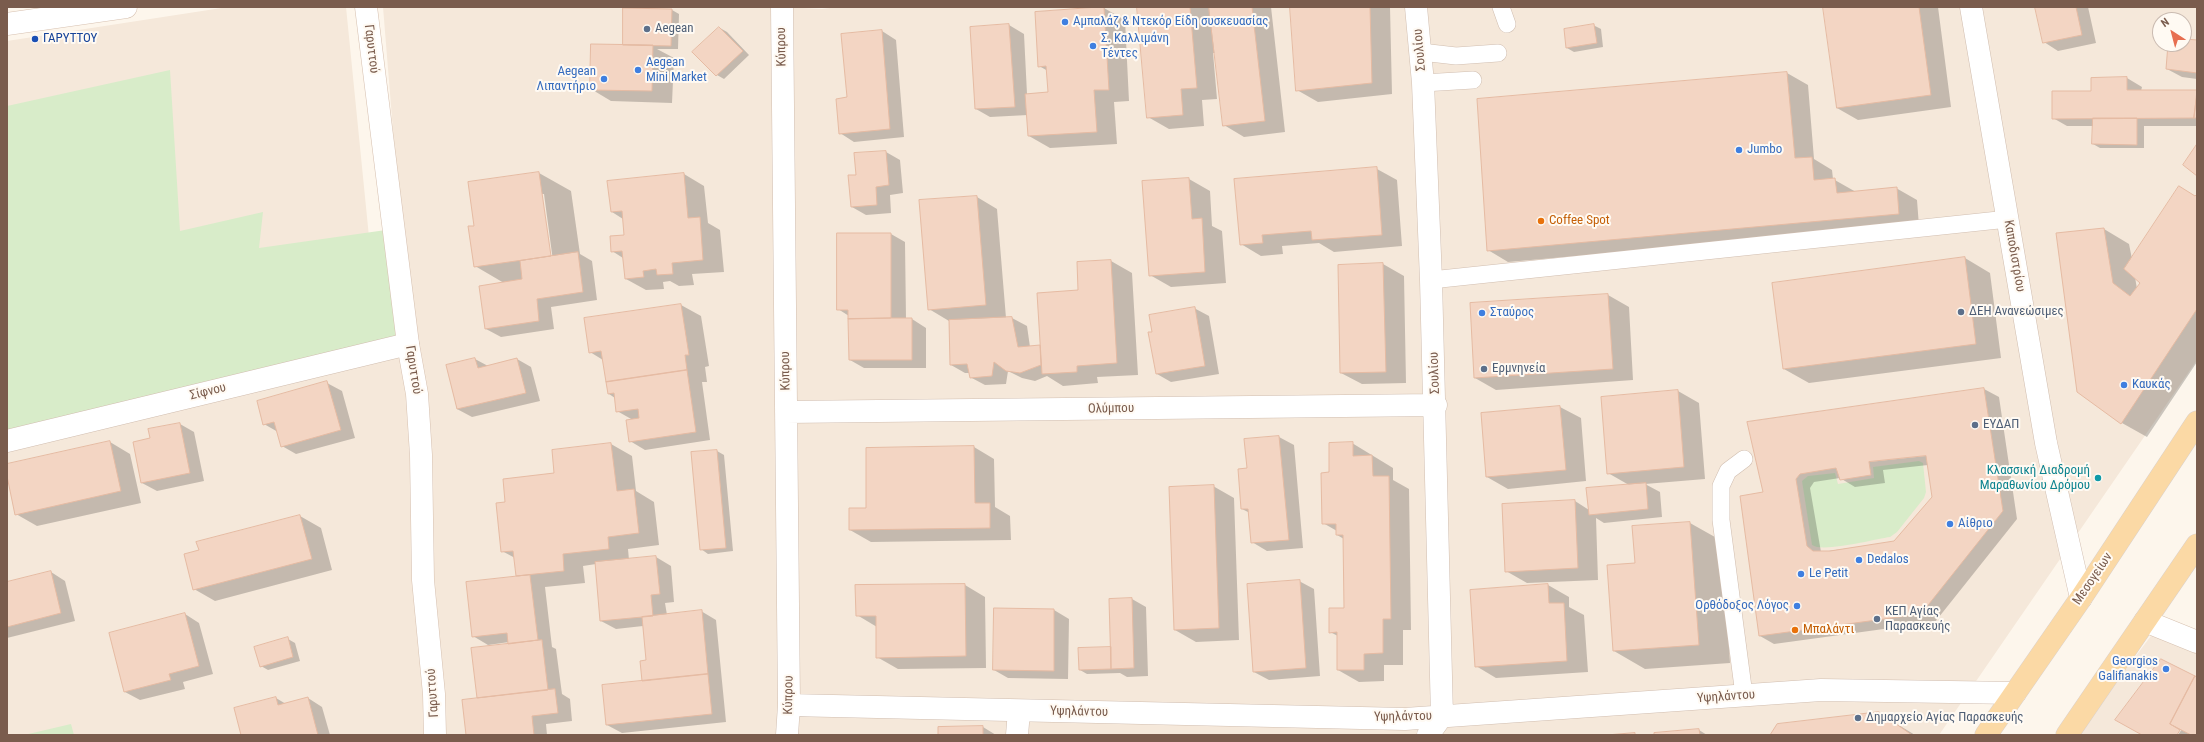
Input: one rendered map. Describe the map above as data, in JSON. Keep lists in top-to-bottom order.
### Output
{
  "streets": {
    "main road": ["Μεσογείων"],
    "street": [
      "Κύπρου",
      "Γαρυττού",
      "Σουλίου",
      "Καποδιστρίου",
      "Σίφνου",
      "Ολύμπου",
      "Υψηλάντου"
    ]
  },
  "crossings": [
    ["Κύπρου", "Ολύμπου"],
    ["Κύπρου", "Υψηλάντου"],
    ["Γαρυττού", "Σίφνου"],
    ["Σουλίου", "Ολύμπου"],
    ["Σουλίου", "Υψηλάντου"],
    ["Καποδιστρίου", "Μεσογείων"],
    ["Μεσογείων", "Υψηλάντου"]
  ],
  "places": [
    "Αμπαλάζ & Ντεκόρ Είδη συσκευασίας",
    "Aegean",
    "ΓΑΡΥΤΤΟΥ",
    "Σ. Καλλιμάνη Τέντες",
    "Aegean Mini Market",
    "Aegean Λιπαντήριο",
    "Jumbo",
    "Coffee Spot",
    "ΔΕΗ Ανανεώσιμες",
    "Σταύρος",
    "Ερμνηνεία",
    "Καυκάς",
    "ΕΥΔΑΠ",
    "Κλασσική Διαδρομή Μαραθωνίου Δρόμου",
    "Αίθριο",
    "Dedalos",
    "Le Petit",
    "Ορθόδοξος Λόγος",
    "ΚΕΠ Αγίας Παρασκευής",
    "Μπαλάντι",
    "Georgios Galifianakis",
    "Δημαρχείο Αγίας Παρασκευής"
  ],
  "north": "top left"
}
